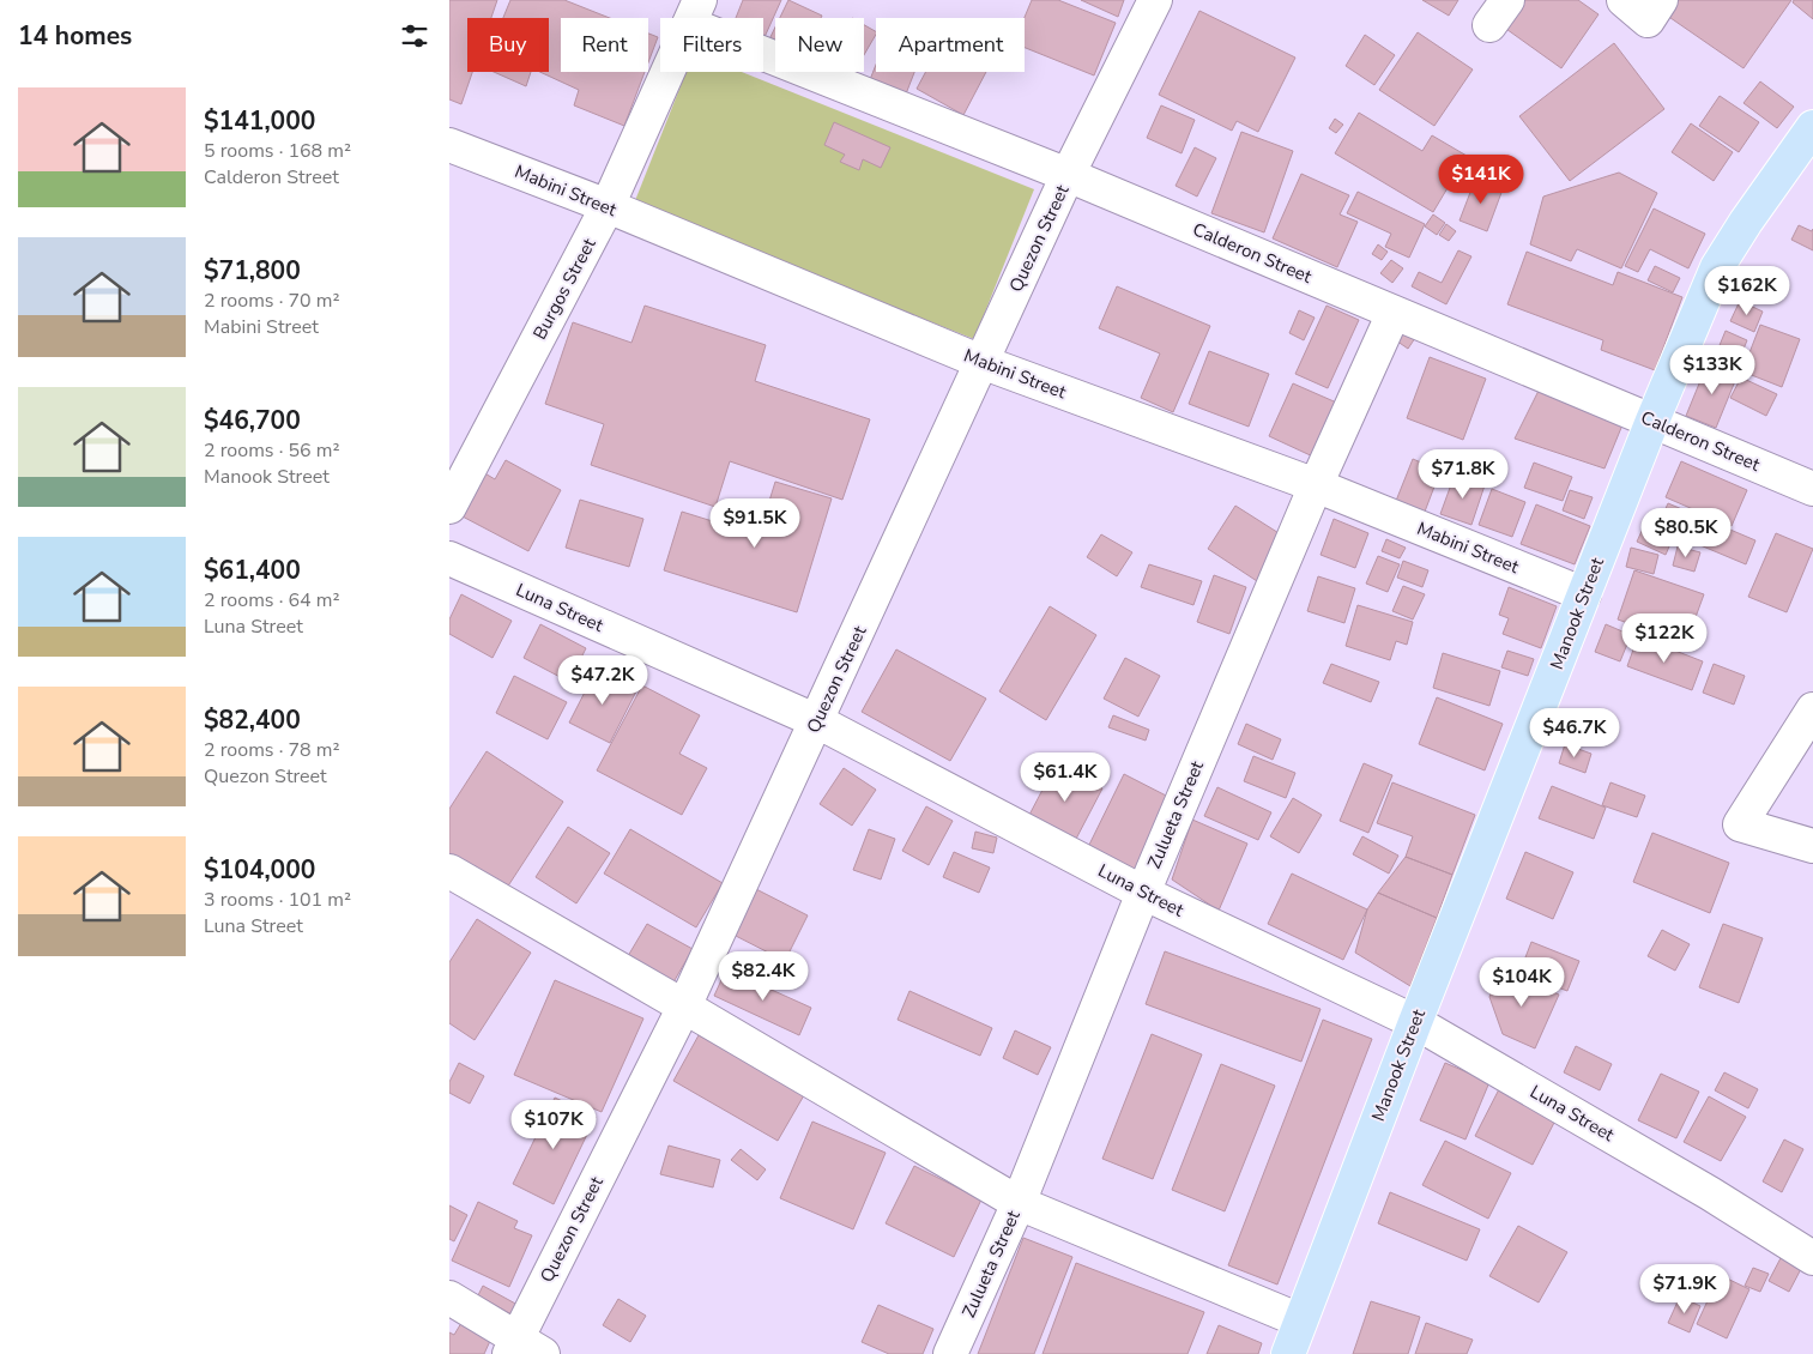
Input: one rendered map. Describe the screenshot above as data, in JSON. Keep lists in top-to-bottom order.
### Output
{
  "streets": {
    "main road": ["Manook Street"],
    "street": [
      "Mabini Street",
      "Quezon Street",
      "Calderon Street",
      "Burgos Street",
      "Luna Street",
      "Zulueta Street"
    ]
  },
  "crossings": [
    ["Mabini Street", "Quezon Street"],
    ["Mabini Street", "Burgos Street"],
    ["Mabini Street", "Manook Street"],
    ["Mabini Street", "Zulueta Street"],
    ["Quezon Street", "Calderon Street"],
    ["Quezon Street", "Luna Street"],
    ["Calderon Street", "Burgos Street"],
    ["Calderon Street", "Manook Street"],
    ["Calderon Street", "Zulueta Street"],
    ["Luna Street", "Manook Street"],
    ["Luna Street", "Zulueta Street"]
  ],
  "page": {
    "heading": "14 homes",
    "chip": [
      "Buy",
      "Rent",
      "Filters",
      "New",
      "Apartment"
    ],
    "list": [
      {
        "name": "$141,000",
        "note": "5 rooms · 168 m² · Calderon Street"
      },
      {
        "name": "$71,800",
        "note": "2 rooms · 70 m² · Mabini Street"
      },
      {
        "name": "$46,700",
        "note": "2 rooms · 56 m² · Manook Street"
      },
      {
        "name": "$61,400",
        "note": "2 rooms · 64 m² · Luna Street"
      },
      {
        "name": "$82,400",
        "note": "2 rooms · 78 m² · Quezon Street"
      },
      {
        "name": "$104,000",
        "note": "3 rooms · 101 m² · Luna Street"
      }
    ],
    "price": [
      "$141K",
      "$162K",
      "$133K",
      "$71.8K",
      "$91.5K",
      "$80.5K",
      "$122K",
      "$47.2K",
      "$46.7K",
      "$61.4K",
      "$82.4K",
      "$104K",
      "$107K",
      "$71.9K"
    ]
  }
}
